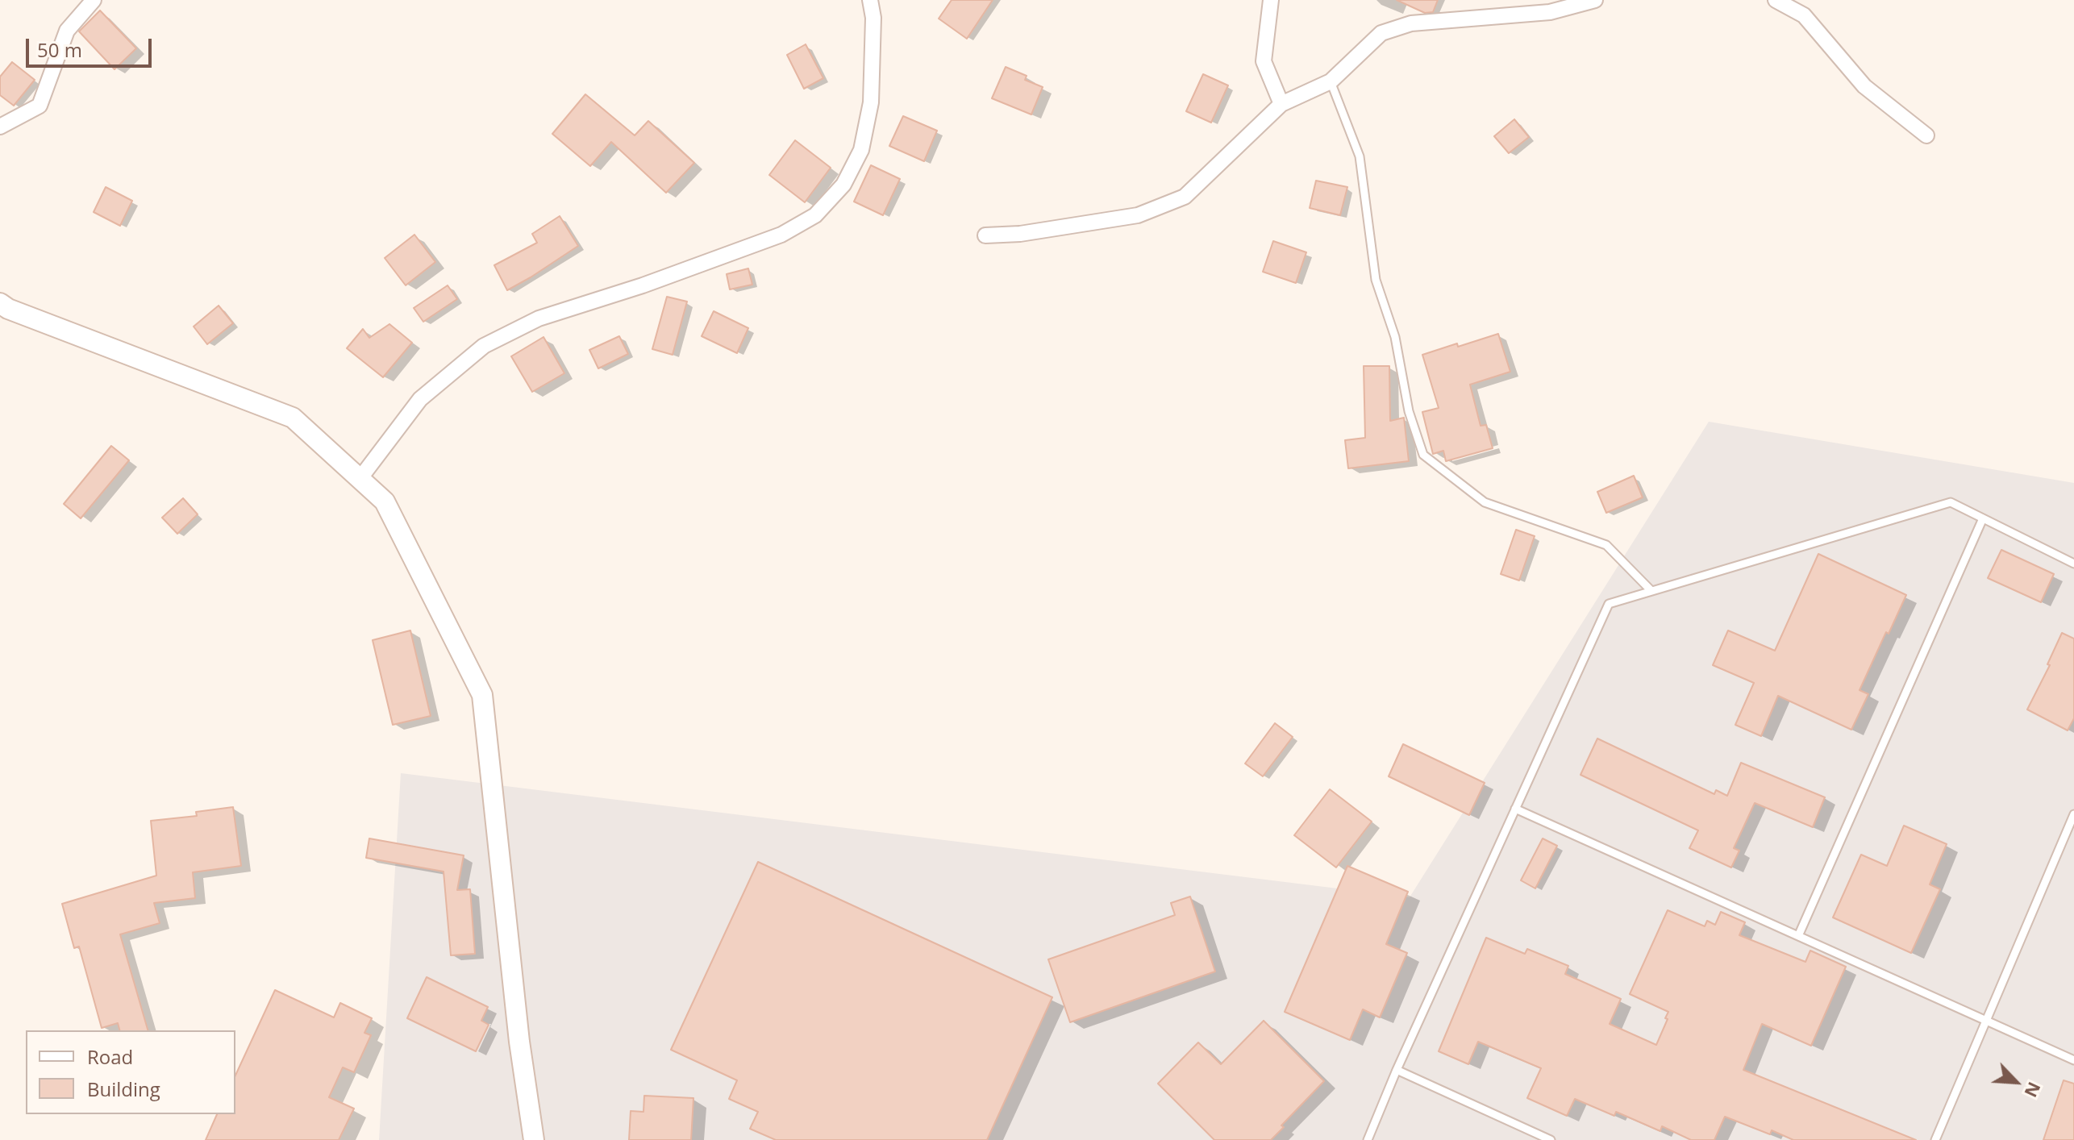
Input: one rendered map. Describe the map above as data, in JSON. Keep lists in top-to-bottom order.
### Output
{
  "legend": ["Road", "Building"],
  "scale_bar": "50 m",
  "north": "bottom right"
}
